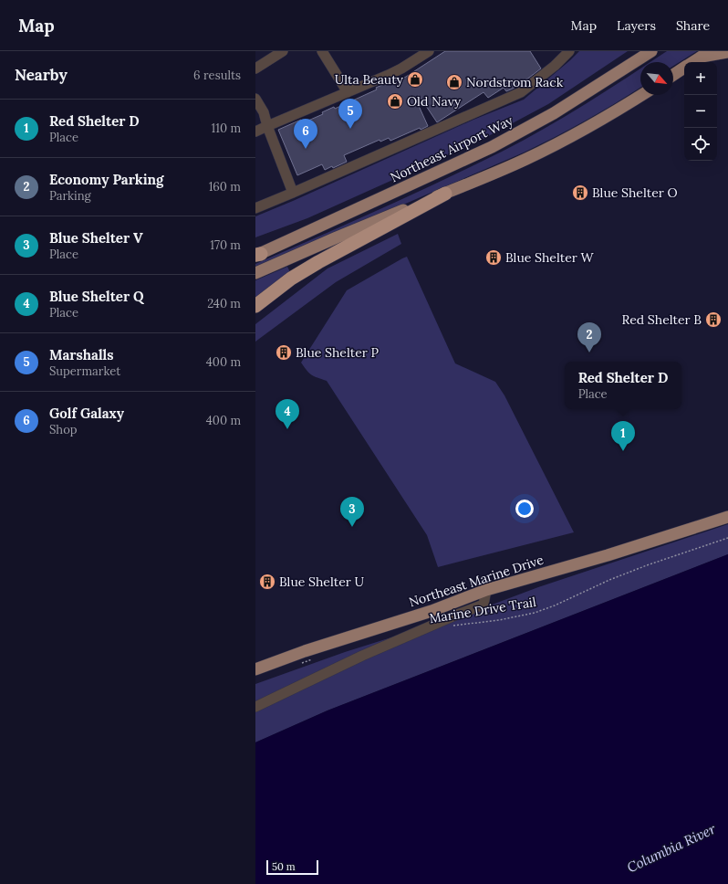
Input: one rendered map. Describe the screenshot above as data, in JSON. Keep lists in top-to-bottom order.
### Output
{
  "streets": {
    "main road": ["Northeast Airport Way", "Northeast Marine Drive"],
    "path": ["Marine Drive Trail"]
  },
  "water": ["Columbia River"],
  "places": {
    "shop": ["Ulta Beauty", "Nordstrom Rack", "Old Navy"],
    "building": [
      "Blue Shelter O",
      "Blue Shelter W",
      "Red Shelter B",
      "Blue Shelter P",
      "Blue Shelter U"
    ]
  },
  "scale_bar": "50 m",
  "north": "bottom right",
  "page": {
    "header": "Map",
    "nav": ["Map", "Layers", "Share"],
    "heading": ["Nearby", "6 results"],
    "map_buttons": ["+", "−"],
    "list": [
      {
        "mark": "1",
        "name": "Red Shelter D",
        "note": "Place",
        "value": "110 m"
      },
      {
        "mark": "2",
        "name": "Economy Parking",
        "note": "Parking",
        "value": "160 m"
      },
      {
        "mark": "3",
        "name": "Blue Shelter V",
        "note": "Place",
        "value": "170 m"
      },
      {
        "mark": "4",
        "name": "Blue Shelter Q",
        "note": "Place",
        "value": "240 m"
      },
      {
        "mark": "5",
        "name": "Marshalls",
        "note": "Supermarket",
        "value": "400 m"
      },
      {
        "mark": "6",
        "name": "Golf Galaxy",
        "note": "Shop",
        "value": "400 m"
      }
    ],
    "pins": [
      "5",
      "6",
      "2",
      "4",
      "1",
      "3"
    ],
    "popup": ["Red Shelter D", "Place"],
    "scale": "50 m"
  }
}
